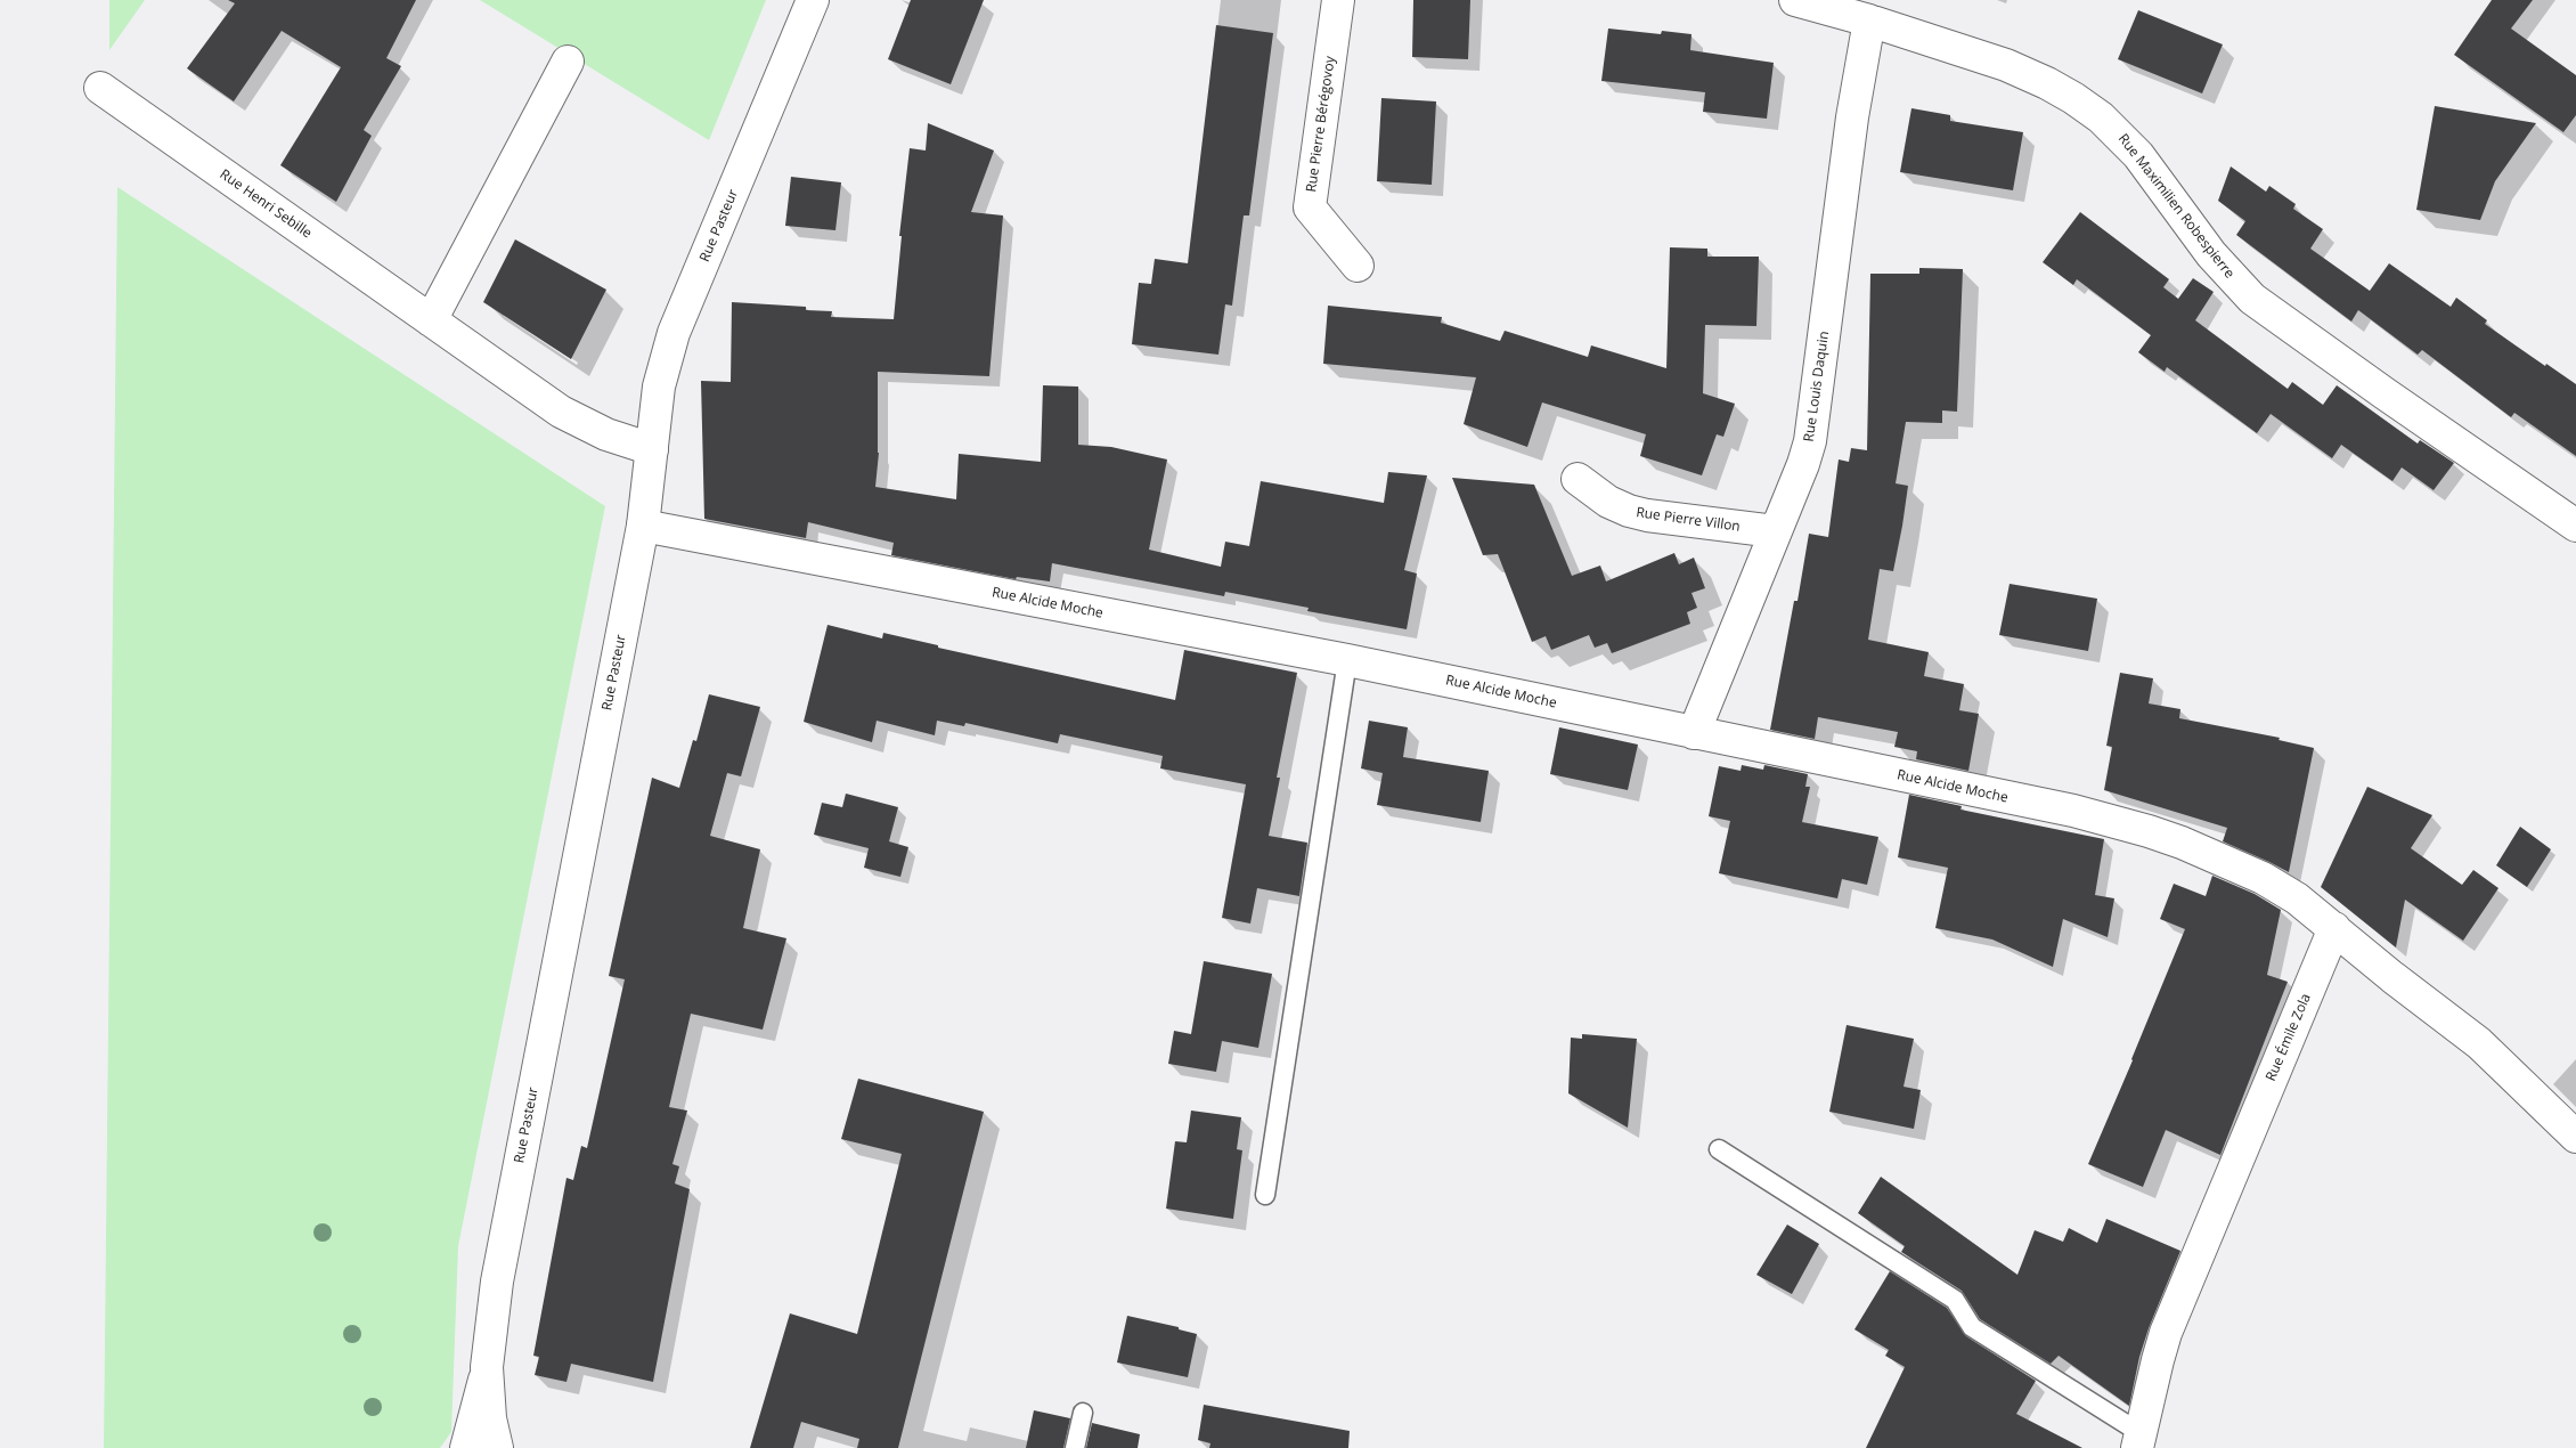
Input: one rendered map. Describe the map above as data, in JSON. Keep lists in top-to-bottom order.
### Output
{
  "streets": {
    "street": [
      "Rue Pierre Bérégovoy",
      "Rue Henri Sebille",
      "Rue Maximilien Robespierre",
      "Rue Pasteur",
      "Rue Louis Daquin",
      "Rue Pierre Villon",
      "Rue Alcide Moche",
      "Rue Émile Zola"
    ]
  },
  "crossings": [
    ["Rue Henri Sebille", "Rue Pasteur"],
    ["Rue Maximilien Robespierre", "Rue Louis Daquin"],
    ["Rue Pasteur", "Rue Alcide Moche"],
    ["Rue Louis Daquin", "Rue Pierre Villon"],
    ["Rue Louis Daquin", "Rue Alcide Moche"],
    ["Rue Alcide Moche", "Rue Émile Zola"]
  ]
}
